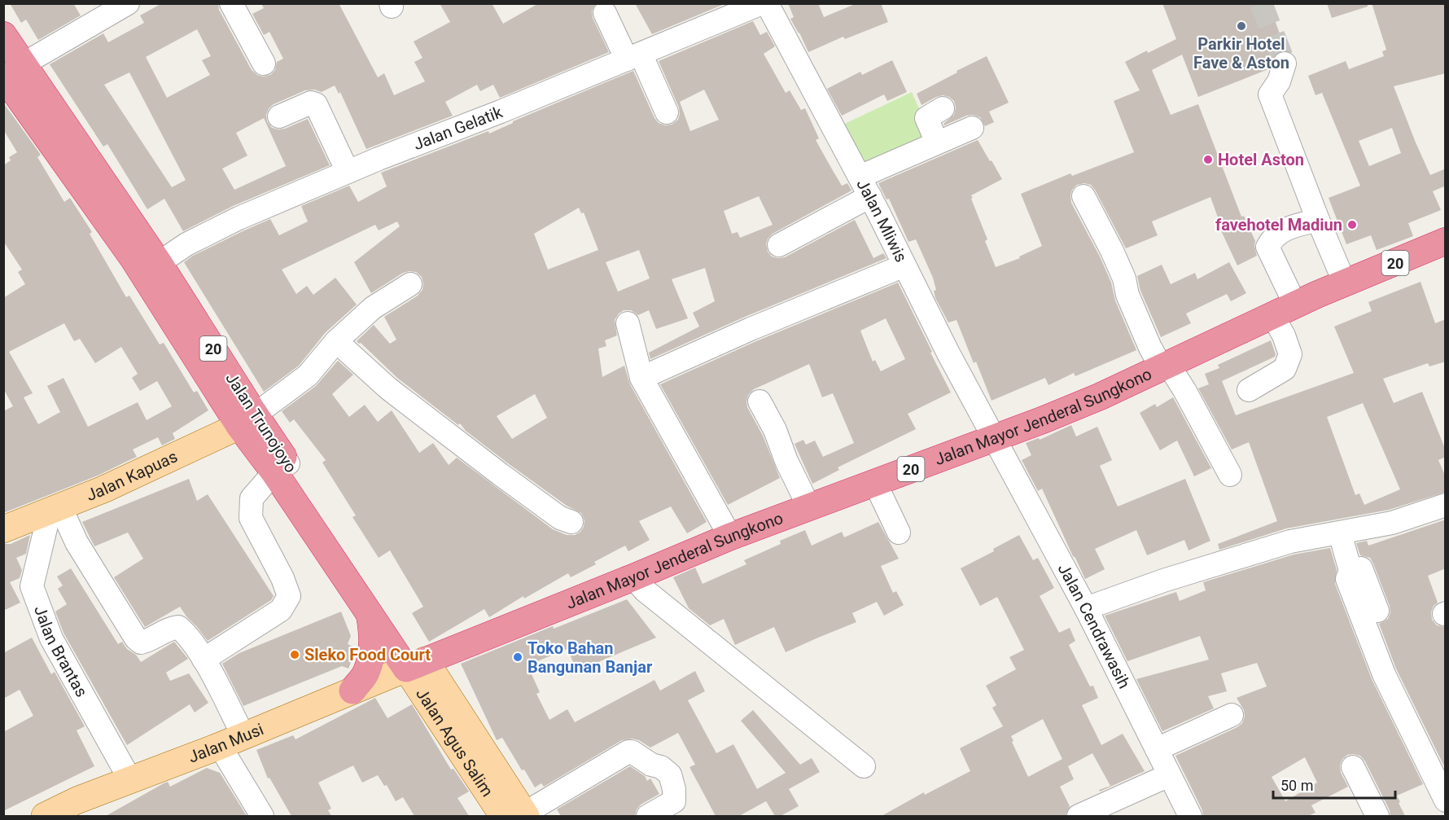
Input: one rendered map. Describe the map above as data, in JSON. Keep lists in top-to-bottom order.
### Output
{
  "streets": {
    "highway": ["20", "Jalan Mayor Jenderal Sungkono", "Jalan Trunojoyo"],
    "main road": ["Jalan Kapuas", "Jalan Musi"],
    "street": [
      "Jalan Gelatik",
      "Jalan Mliwis",
      "Jalan Cendrawasih",
      "Jalan Brantas"
    ]
  },
  "crossings": [
    ["Jalan Gelatik", "Jalan Trunojoyo"],
    ["Jalan Mliwis", "Jalan Mayor Jenderal Sungkono"],
    ["Jalan Mliwis", "Jalan Cendrawasih"],
    ["Jalan Mayor Jenderal Sungkono", "Jalan Trunojoyo"],
    ["Jalan Mayor Jenderal Sungkono", "Jalan Cendrawasih"],
    ["Jalan Mayor Jenderal Sungkono", "Jalan Musi"],
    ["Jalan Trunojoyo", "Jalan Kapuas"],
    ["Jalan Trunojoyo", "Jalan Musi"],
    ["Jalan Kapuas", "Jalan Brantas"],
    ["Jalan Brantas", "Jalan Musi"]
  ],
  "places": [
    "Parkir Hotel Fave & Aston",
    "Hotel Aston",
    "favehotel Madiun",
    "Sleko Food Court",
    "Toko Bahan Bangunan Banjar"
  ],
  "scale_bar": "50 m"
}
